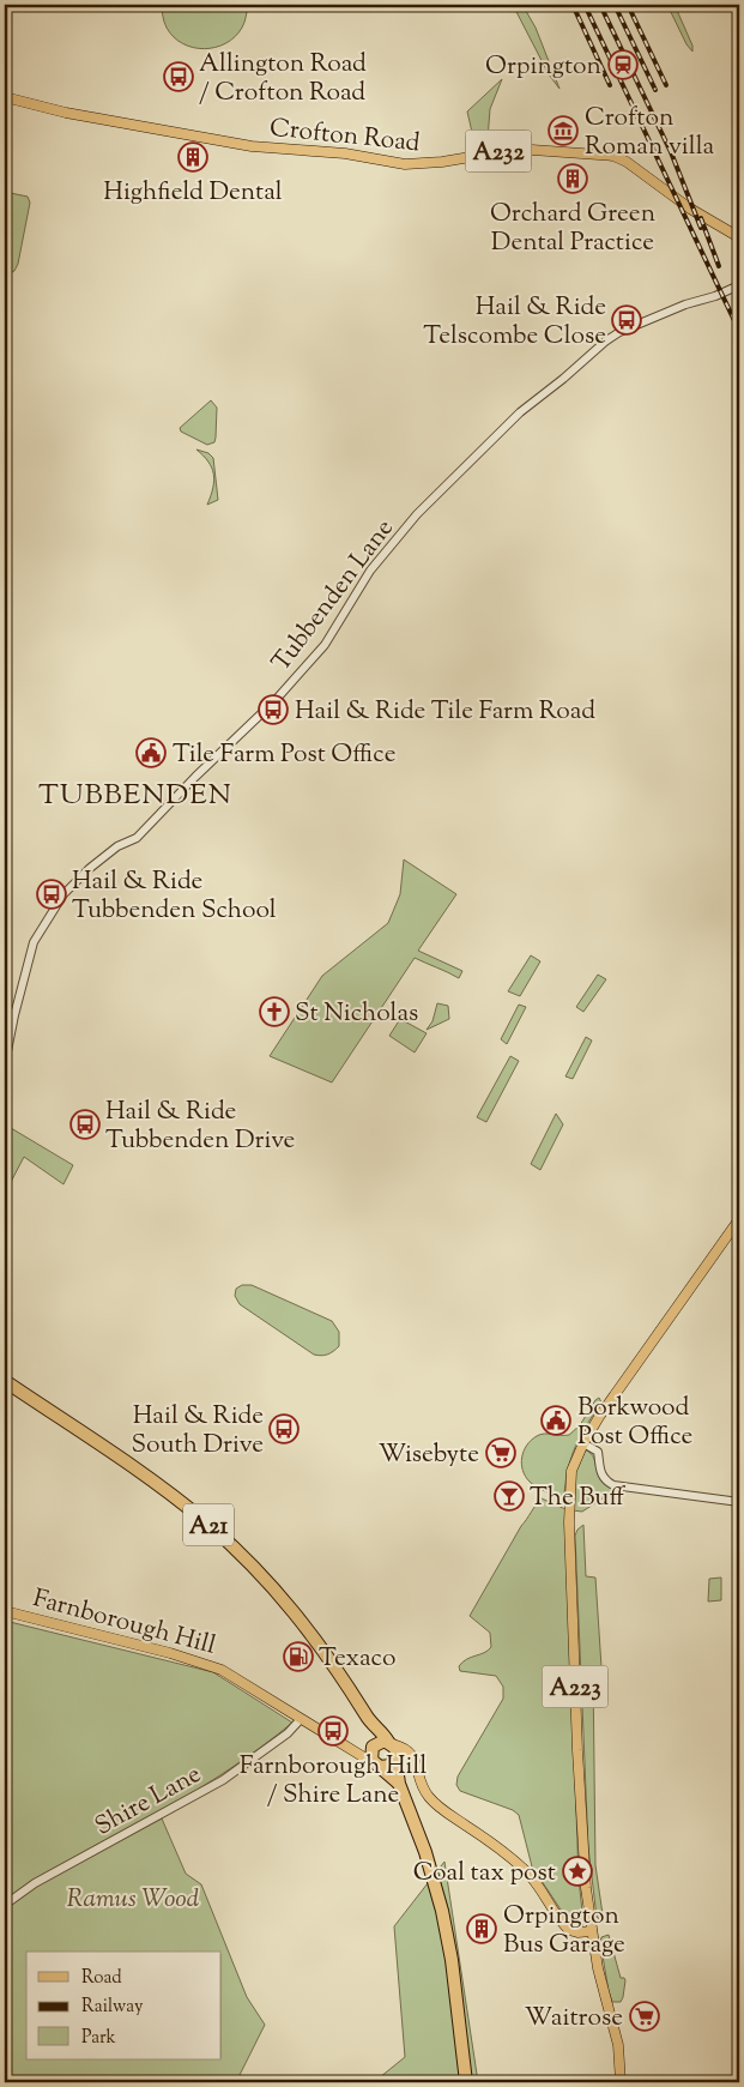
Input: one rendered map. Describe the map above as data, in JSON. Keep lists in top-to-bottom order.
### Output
{
  "streets": {
    "highway": ["A21"],
    "main road": [
      "Crofton Road",
      "A232",
      "Farnborough Hill",
      "A223"
    ],
    "street": ["Tubbenden Lane", "Shire Lane"]
  },
  "crossings": [
    ["A21", "Farnborough Hill"],
    ["Farnborough Hill", "Shire Lane"]
  ],
  "districts": ["TUBBENDEN"],
  "parks": ["Ramus Wood"],
  "places": {
    "station": ["Orpington"],
    "bus stop": [
      "Allington Road / Crofton Road",
      "Hail & Ride Telscombe Close",
      "Hail & Ride Tile Farm Road",
      "Hail & Ride Tubbenden School",
      "Hail & Ride Tubbenden Drive",
      "Hail & Ride South Drive",
      "Farnborough Hill / Shire Lane"
    ],
    "museum": ["Crofton Roman villa"],
    "building": ["Highfield Dental", "Orchard Green Dental Practice", "Orpington Bus Garage"],
    "public building": ["Tile Farm Post Office", "Borkwood Post Office"],
    "church": ["St Nicholas"],
    "supermarket": ["Wisebyte", "Waitrose"],
    "bar": ["The Buff"],
    "fuel station": ["Texaco"],
    "place": ["Coal tax post"]
  },
  "legend": ["Road", "Railway", "Park"]
}
